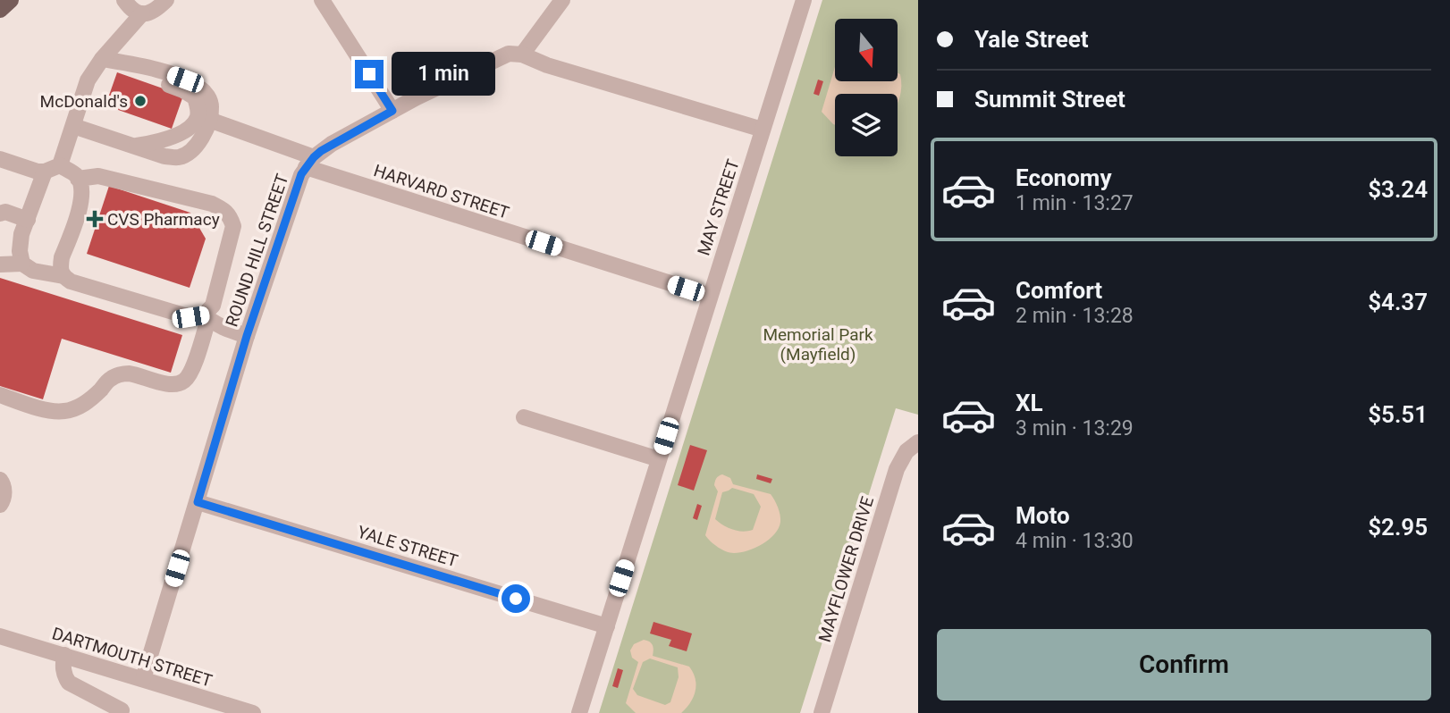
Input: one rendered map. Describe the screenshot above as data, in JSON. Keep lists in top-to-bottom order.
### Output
{
  "streets": {
    "street": [
      "HARVARD STREET",
      "MAY STREET",
      "ROUND HILL STREET",
      "YALE STREET",
      "MAYFLOWER DRIVE",
      "DARTMOUTH STREET"
    ]
  },
  "crossings": [
    ["HARVARD STREET", "MAY STREET"],
    ["HARVARD STREET", "ROUND HILL STREET"],
    ["MAY STREET", "YALE STREET"],
    ["ROUND HILL STREET", "YALE STREET"],
    ["ROUND HILL STREET", "DARTMOUTH STREET"]
  ],
  "parks": ["Memorial Park (Mayfield)"],
  "places": {
    "other": ["McDonald's"],
    "health": ["CVS Pharmacy"]
  },
  "north": "bottom",
  "page": {
    "banner": ["Yale Street", "Summit Street"],
    "bubble": "1 min",
    "list": [
      {
        "name": "Economy",
        "note": "1 min · 13:27",
        "value": "$3.24"
      },
      {
        "name": "Comfort",
        "note": "2 min · 13:28",
        "value": "$4.37"
      },
      {
        "name": "XL",
        "note": "3 min · 13:29",
        "value": "$5.51"
      },
      {
        "name": "Moto",
        "note": "4 min · 13:30",
        "value": "$2.95"
      }
    ],
    "buttons": "Confirm"
  }
}
